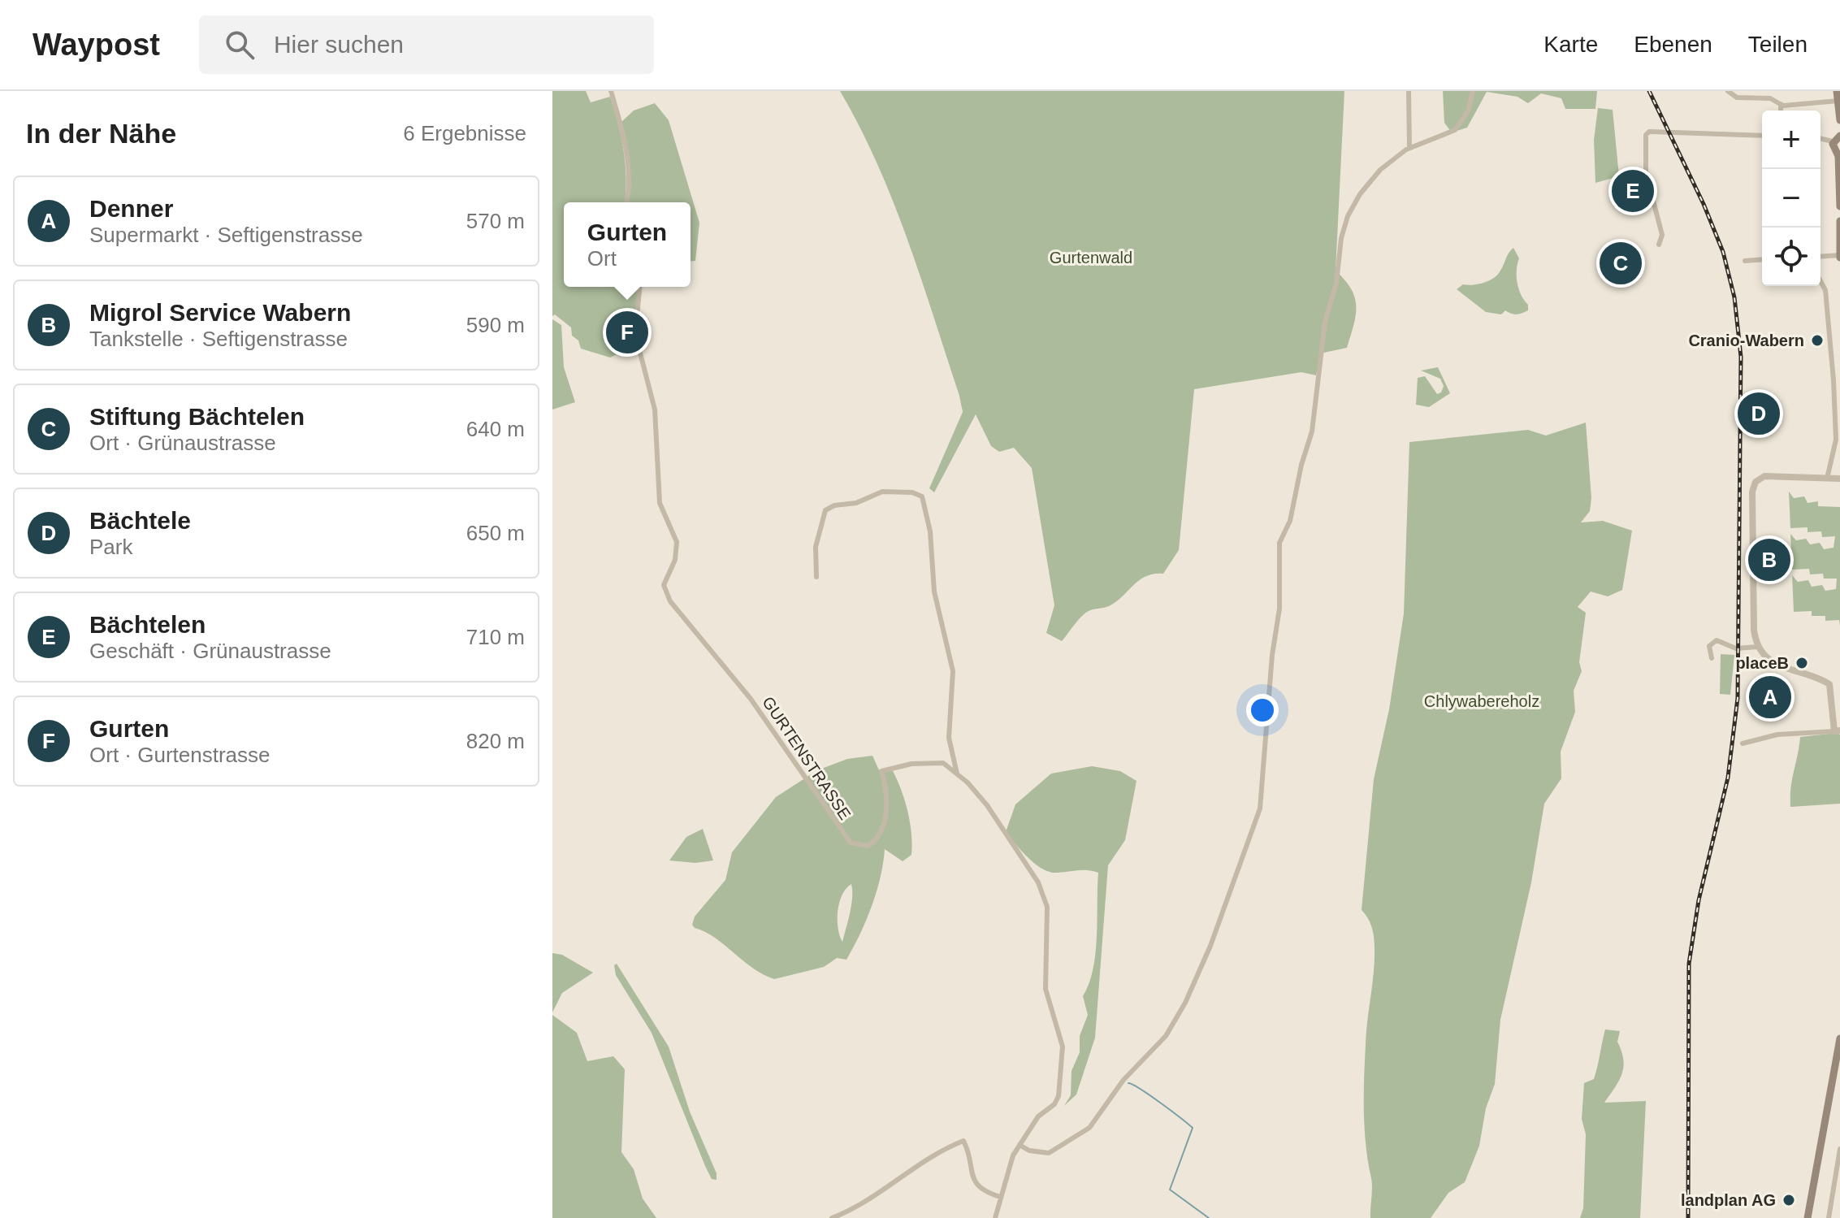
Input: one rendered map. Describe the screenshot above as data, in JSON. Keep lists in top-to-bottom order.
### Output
{
  "streets": {
    "street": ["GURTENSTRASSE"]
  },
  "parks": ["Gurtenwald", "Chlywabereholz"],
  "places": ["Cranio-Wabern", "placeB", "landplan AG"],
  "page": {
    "header": "Waypost",
    "search": "Hier suchen",
    "nav": ["Karte", "Ebenen", "Teilen"],
    "heading": ["In der Nähe", "6 Ergebnisse"],
    "map_buttons": ["+", "−"],
    "pins": [
      "E",
      "C",
      "F",
      "D",
      "B",
      "A"
    ],
    "list": [
      {
        "mark": "A",
        "name": "Denner",
        "note": "Supermarkt · Seftigenstrasse",
        "value": "570 m"
      },
      {
        "mark": "B",
        "name": "Migrol Service Wabern",
        "note": "Tankstelle · Seftigenstrasse",
        "value": "590 m"
      },
      {
        "mark": "C",
        "name": "Stiftung Bächtelen",
        "note": "Ort · Grünaustrasse",
        "value": "640 m"
      },
      {
        "mark": "D",
        "name": "Bächtele",
        "note": "Park",
        "value": "650 m"
      },
      {
        "mark": "E",
        "name": "Bächtelen",
        "note": "Geschäft · Grünaustrasse",
        "value": "710 m"
      },
      {
        "mark": "F",
        "name": "Gurten",
        "note": "Ort · Gurtenstrasse",
        "value": "820 m"
      }
    ],
    "popup": ["Gurten", "Ort"]
  }
}
